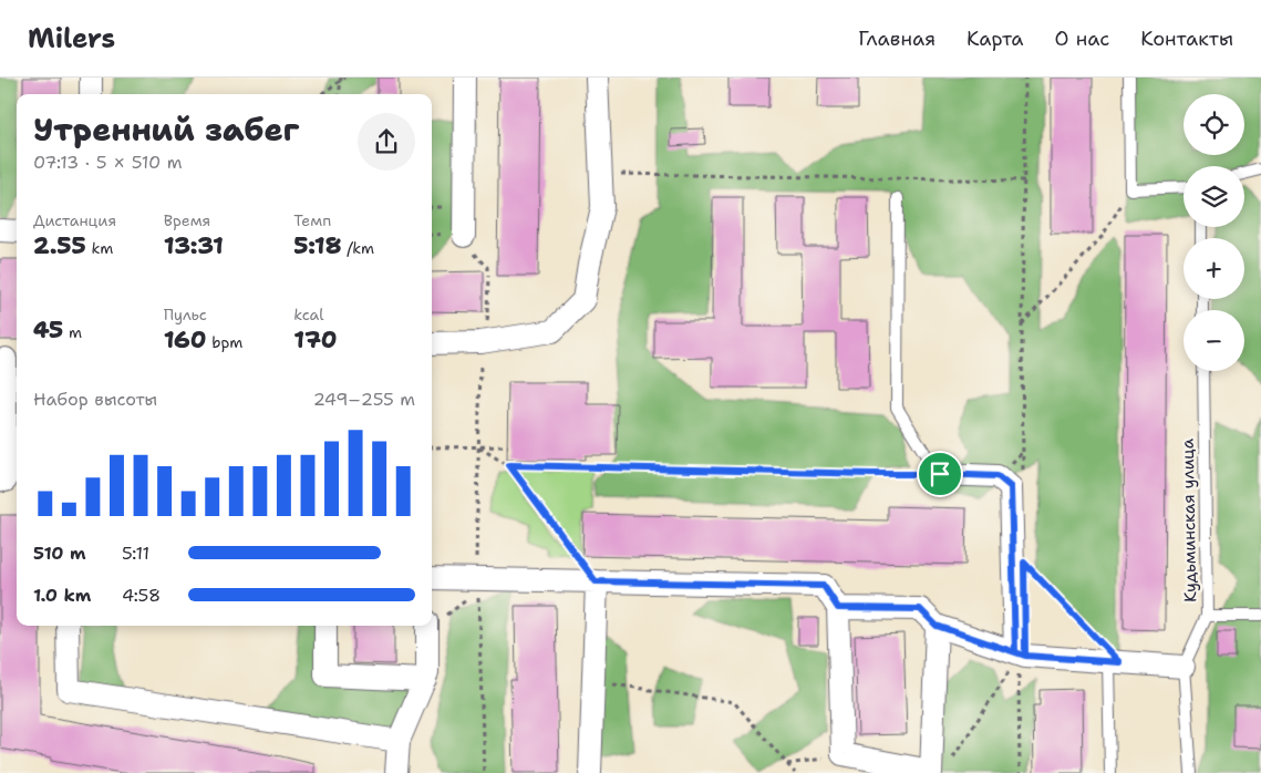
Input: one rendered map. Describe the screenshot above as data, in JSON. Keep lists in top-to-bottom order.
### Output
{
  "streets": {
    "lane": ["Кудьминская улица"]
  },
  "page": {
    "header": "Milers",
    "nav": [
      "Главная",
      "Карта",
      "О нас",
      "Контакты"
    ],
    "map_buttons": ["+", "−"],
    "heading": ["Утренний забег", "07:13 · 5 × 510 m"],
    "stats": [
      ["Дистанция", "2.55 km"],
      ["Время", "13:31"],
      ["Темп", "5:18 /km"],
      ["45 m"],
      ["Пульс", "160 bpm"],
      ["kcal", "170"]
    ],
    "chart": ["Набор высоты", "249–255 m"],
    "list": [
      {
        "name": "510 m",
        "note": "5:11"
      },
      {
        "name": "1.0 km",
        "note": "4:58"
      }
    ]
  }
}
